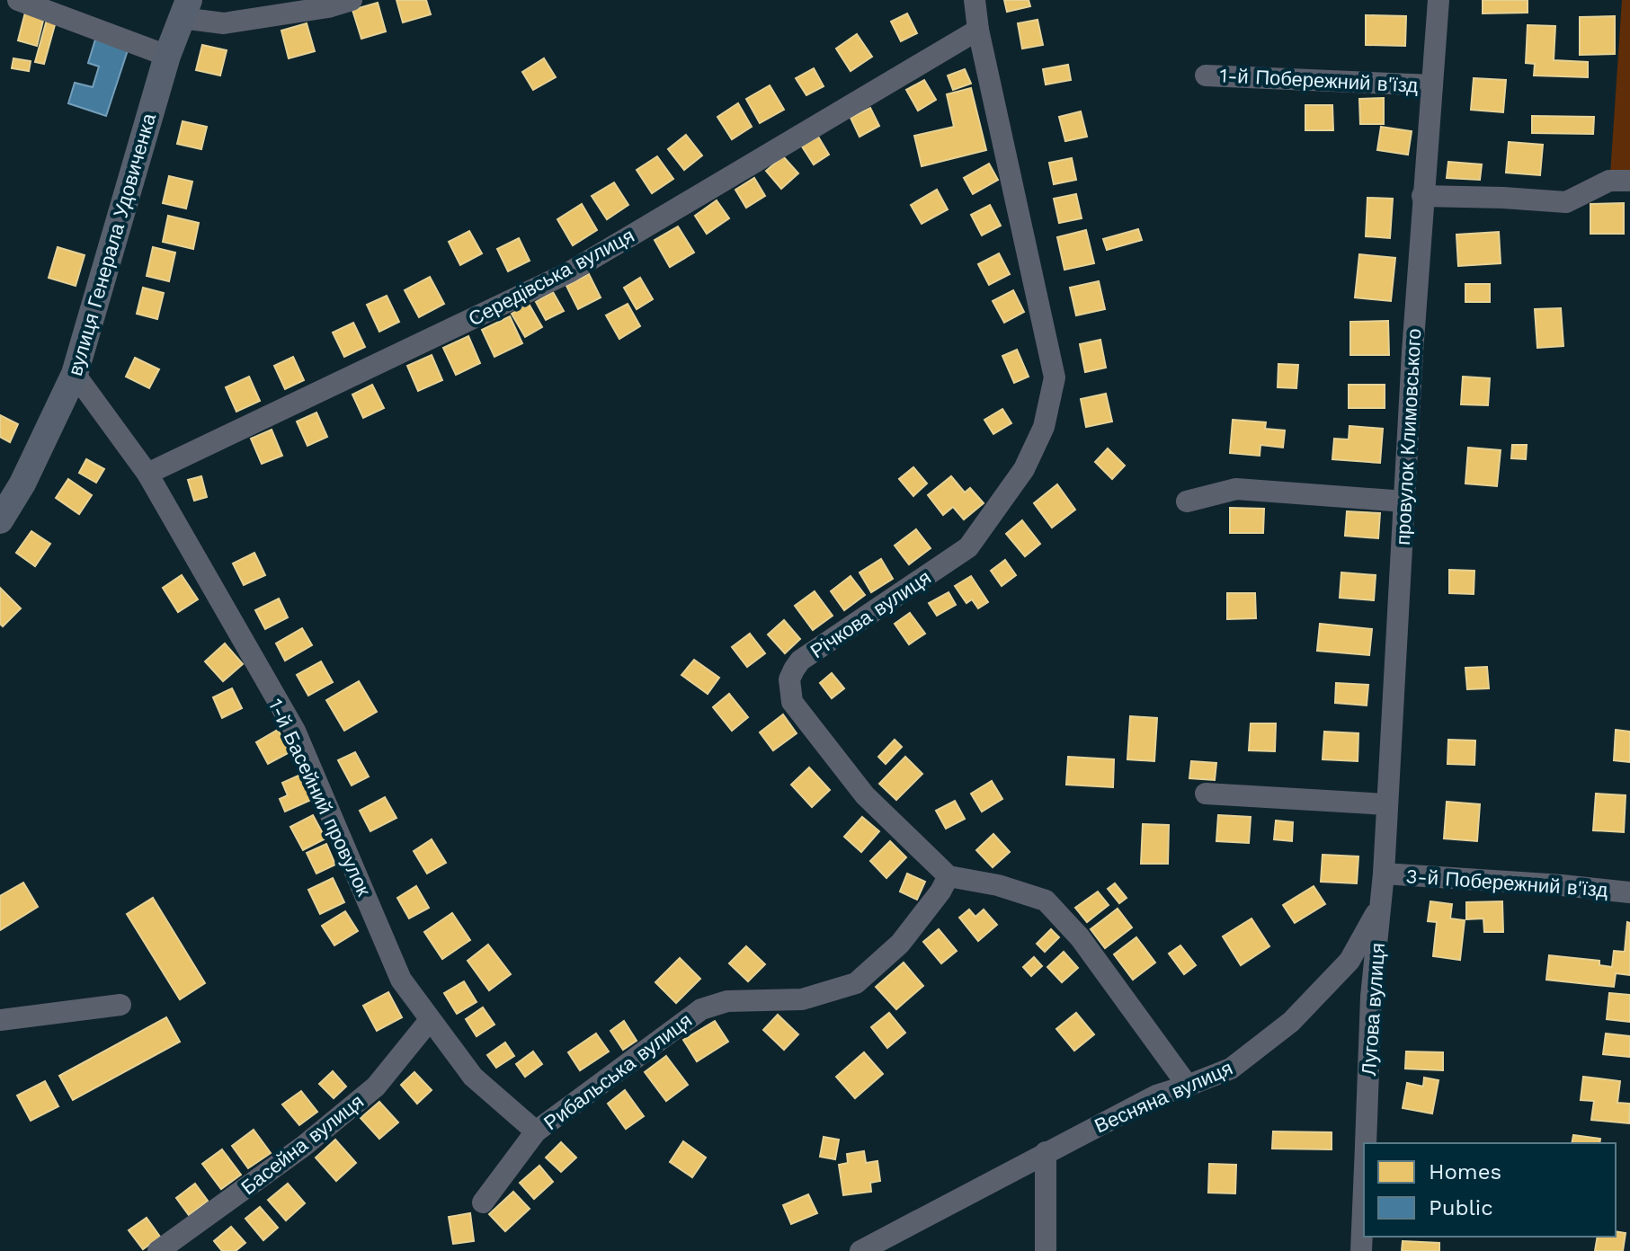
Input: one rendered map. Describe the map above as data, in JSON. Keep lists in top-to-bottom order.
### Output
{
  "streets": {
    "main road": ["вулиця Генерала Удовиченка"],
    "street": [
      "1-й Побережний в'їзд",
      "Середівська вулиця",
      "провулок Климовського",
      "Річкова вулиця",
      "1-й Басейний провулок",
      "3-й Побережний в'їзд",
      "Лугова вулиця",
      "Рибальська вулиця",
      "Весняна вулиця",
      "Басейна вулиця"
    ]
  },
  "crossings": [
    ["1-й Побережний в'їзд", "провулок Климовського"],
    ["вулиця Генерала Удовиченка", "1-й Басейний провулок"],
    ["Середівська вулиця", "Річкова вулиця"],
    ["Середівська вулиця", "1-й Басейний провулок"],
    ["провулок Климовського", "3-й Побережний в'їзд"],
    ["провулок Климовського", "Лугова вулиця"],
    ["Річкова вулиця", "Рибальська вулиця"],
    ["1-й Басейний провулок", "Рибальська вулиця"],
    ["1-й Басейний провулок", "Басейна вулиця"],
    ["3-й Побережний в'їзд", "Лугова вулиця"],
    ["Лугова вулиця", "Весняна вулиця"]
  ],
  "legend": ["Homes", "Public"]
}
